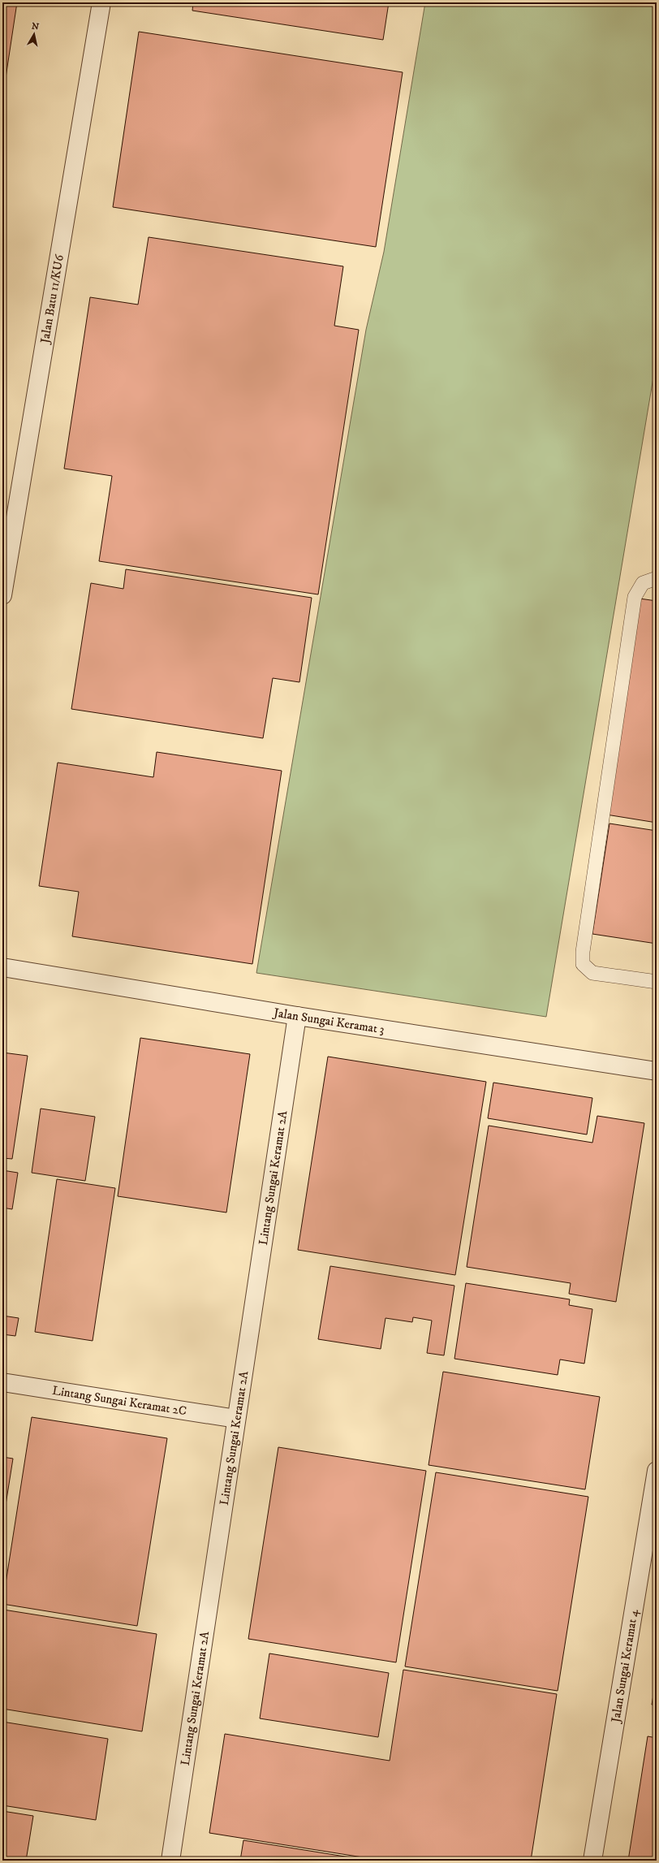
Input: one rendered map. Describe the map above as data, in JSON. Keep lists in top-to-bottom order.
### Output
{
  "streets": {
    "street": [
      "Jalan Batu 11/KU6",
      "Jalan Sungai Keramat 3",
      "Lintang Sungai Keramat 2A",
      "Lintang Sungai Keramat 2C",
      "Jalan Sungai Keramat 4"
    ]
  },
  "crossings": [
    ["Jalan Sungai Keramat 3", "Lintang Sungai Keramat 2A"],
    ["Lintang Sungai Keramat 2A", "Lintang Sungai Keramat 2C"]
  ],
  "north": "top"
}
